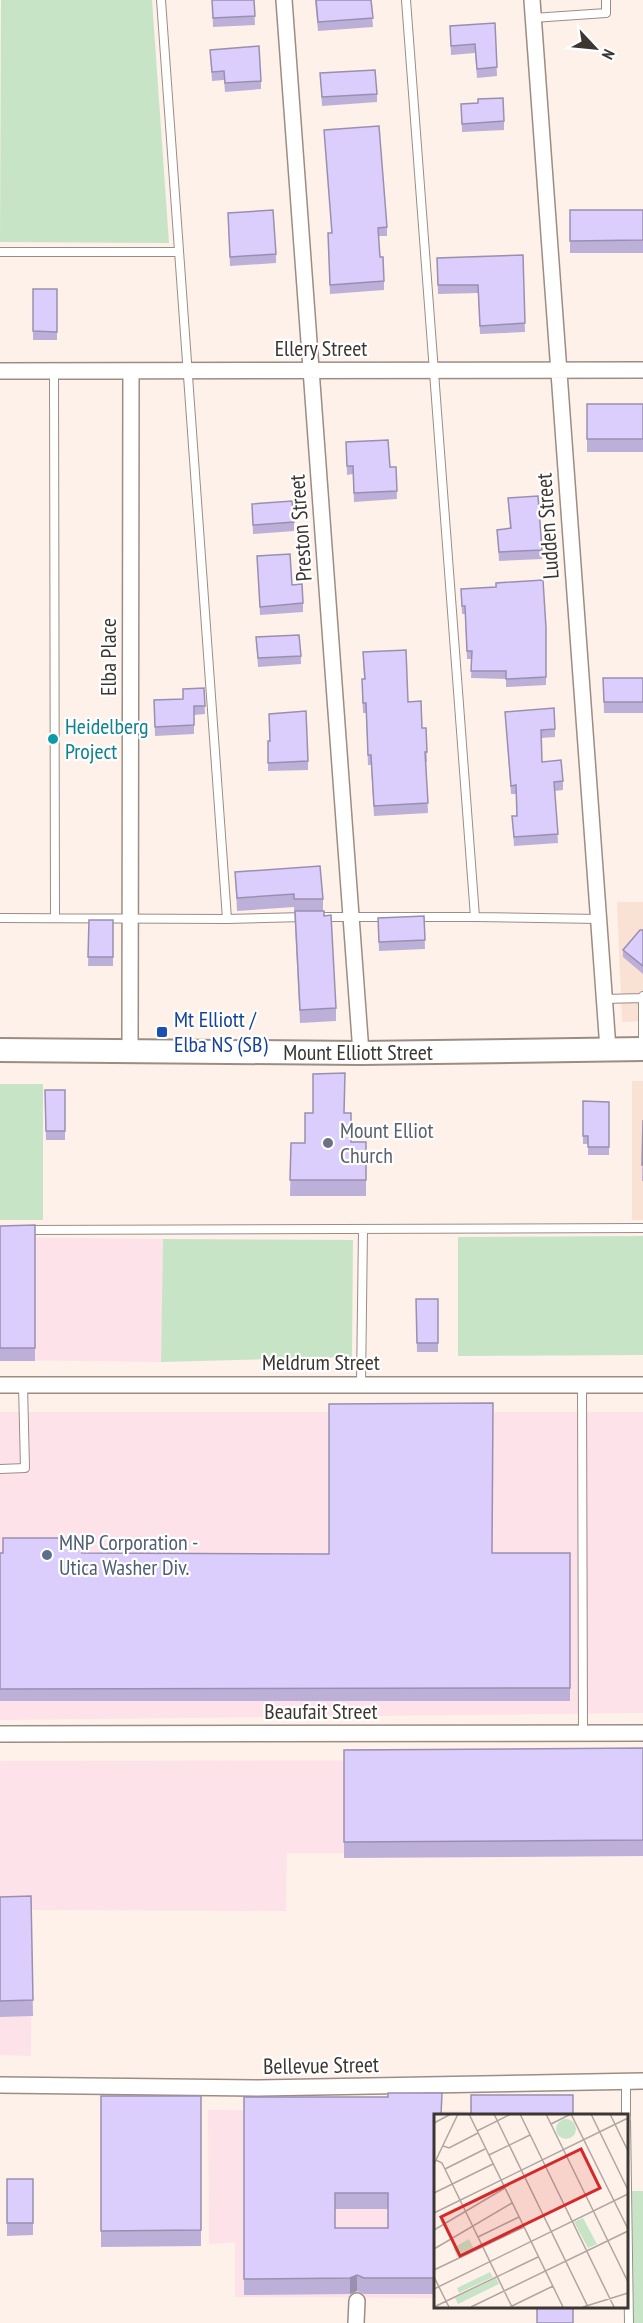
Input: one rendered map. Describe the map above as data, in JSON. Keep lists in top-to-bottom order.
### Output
{
  "streets": {
    "main road": ["Mount Elliott Street"],
    "street": [
      "Ellery Street",
      "Ludden Street",
      "Preston Street",
      "Elba Place",
      "Meldrum Street",
      "Beaufait Street",
      "Bellevue Street"
    ]
  },
  "crossings": [
    ["Ellery Street", "Ludden Street"],
    ["Ellery Street", "Preston Street"],
    ["Ellery Street", "Elba Place"],
    ["Ludden Street", "Mount Elliott Street"],
    ["Preston Street", "Mount Elliott Street"],
    ["Elba Place", "Mount Elliott Street"]
  ],
  "places": {
    "other": ["Heidelberg Project", "Mount Elliot Church", "MNP Corporation - Utica Washer Div."],
    "transit": ["Mt Elliott / Elba NS (SB)"]
  },
  "north": "bottom right"
}
